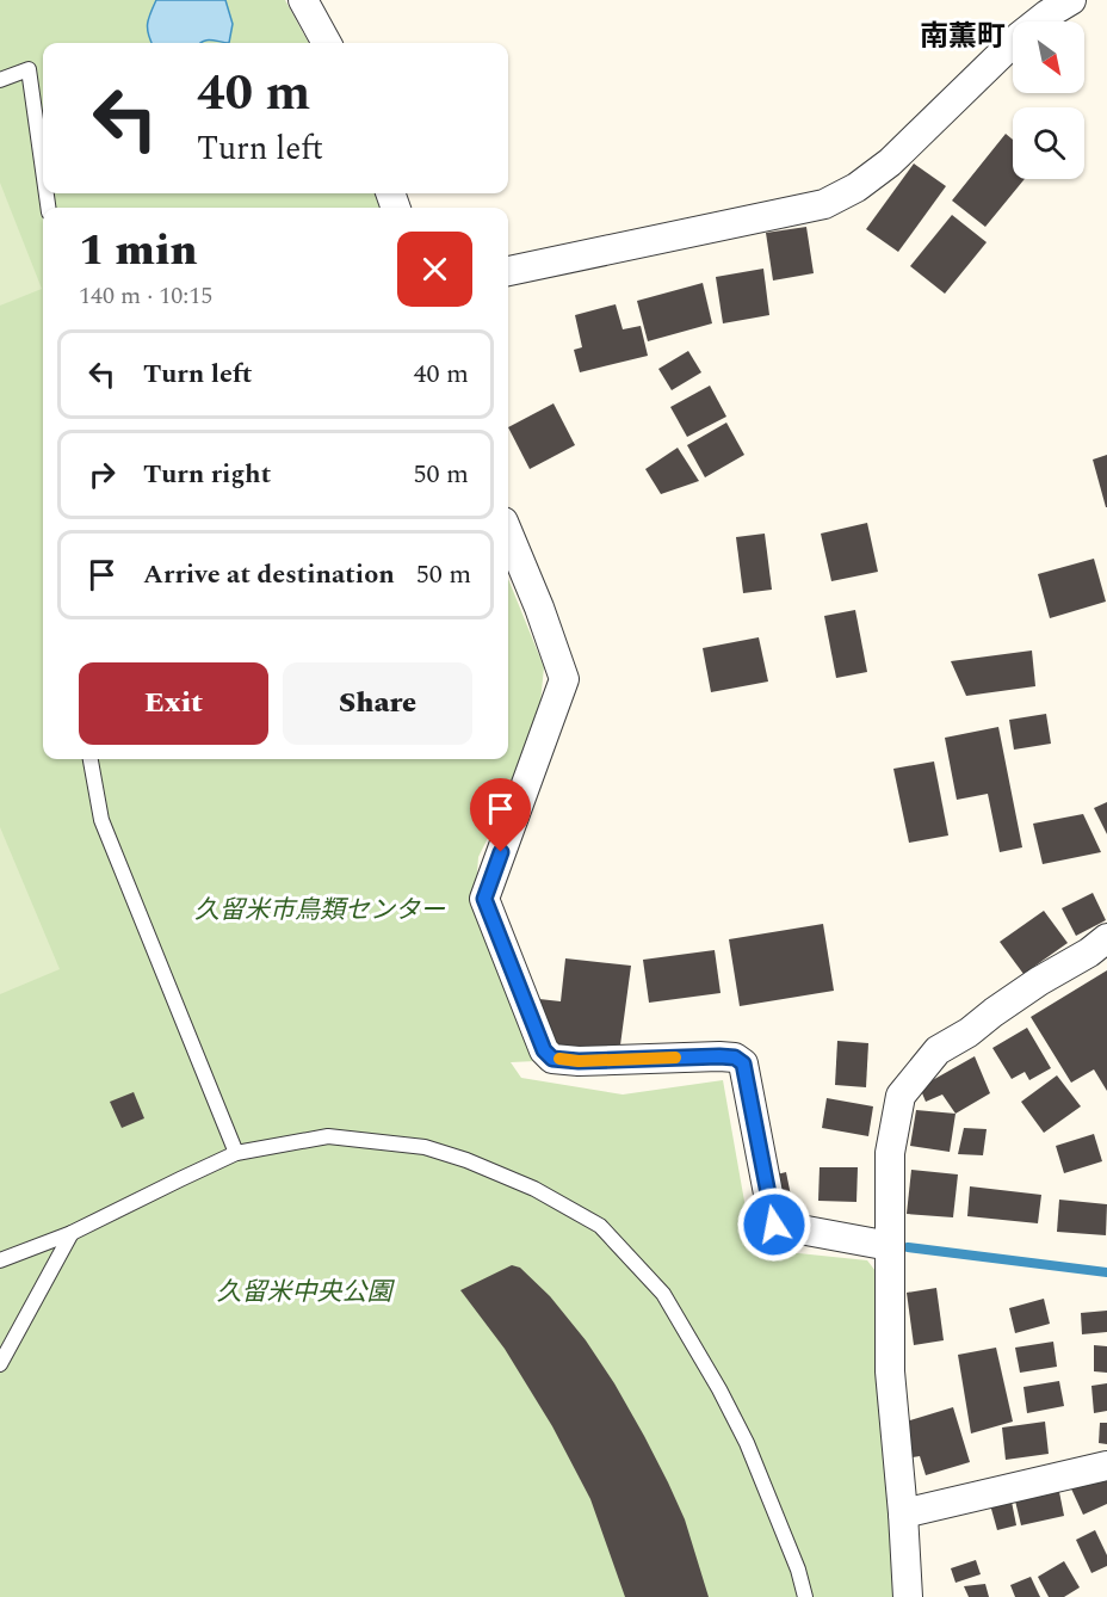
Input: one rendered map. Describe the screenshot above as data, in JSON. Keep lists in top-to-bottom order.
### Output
{
  "districts": ["南薫町"],
  "parks": ["久留米市鳥類センター", "久留米中央公園"],
  "north": "bottom right",
  "page": {
    "turn": ["40 m", "Turn left"],
    "heading": ["1 min", "140 m · 10:15"],
    "list": [
      {
        "name": "Turn left",
        "value": "40 m"
      },
      {
        "name": "Turn right",
        "value": "50 m"
      },
      {
        "name": "Arrive at destination",
        "value": "50 m"
      }
    ],
    "buttons": ["Exit", "Share"]
  }
}
